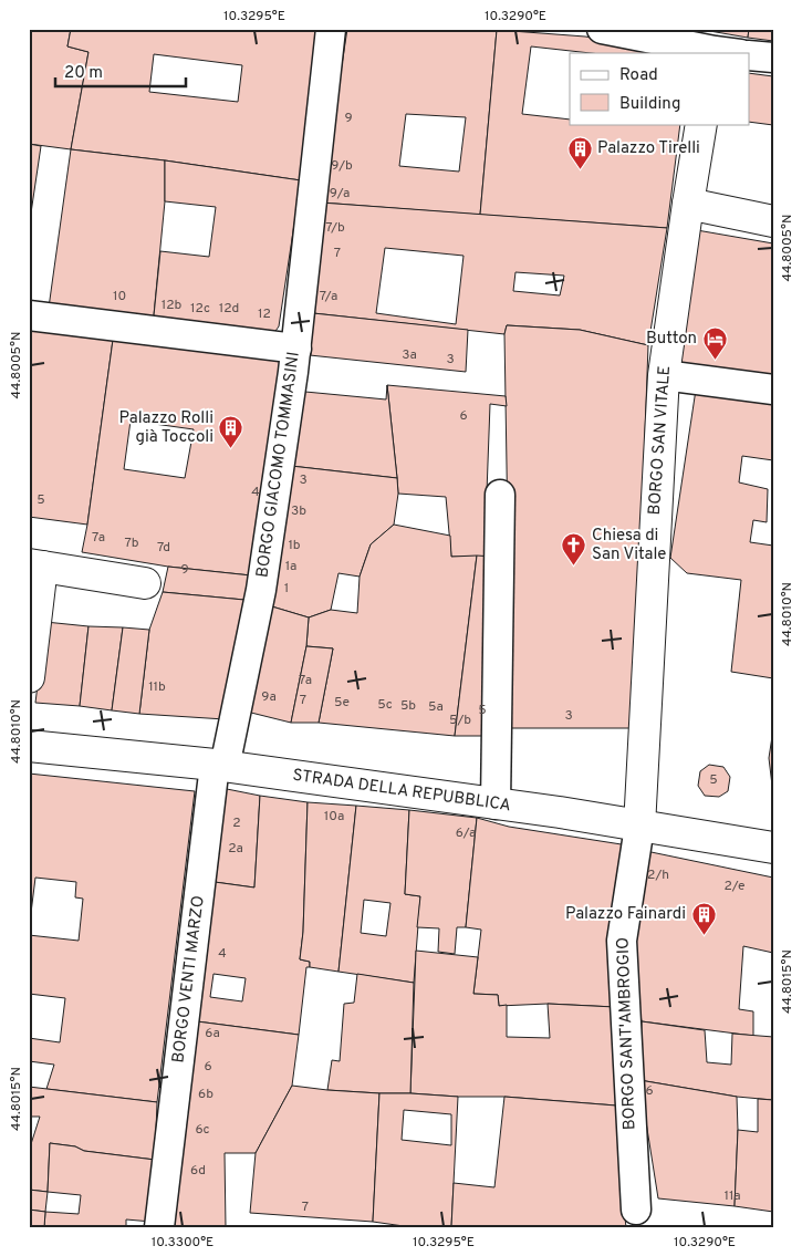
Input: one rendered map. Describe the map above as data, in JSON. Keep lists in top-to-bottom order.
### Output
{
  "streets": {
    "street": [
      "BORGO SAN VITALE",
      "BORGO GIACOMO TOMMASINI",
      "STRADA DELLA REPUBBLICA",
      "BORGO VENTI MARZO",
      "BORGO SANT'AMBROGIO"
    ]
  },
  "crossings": [
    ["BORGO SAN VITALE", "STRADA DELLA REPUBBLICA"],
    ["BORGO SAN VITALE", "BORGO SANT'AMBROGIO"],
    ["BORGO GIACOMO TOMMASINI", "STRADA DELLA REPUBBLICA"],
    ["BORGO GIACOMO TOMMASINI", "BORGO VENTI MARZO"],
    ["STRADA DELLA REPUBBLICA", "BORGO VENTI MARZO"],
    ["STRADA DELLA REPUBBLICA", "BORGO SANT'AMBROGIO"]
  ],
  "places": {
    "building": ["Palazzo Tirelli", "Palazzo Rolli già Toccoli", "Palazzo Fainardi"],
    "hotel": ["Button"],
    "church": ["Chiesa di San Vitale"]
  },
  "house_numbers": [
    "9",
    "9/b",
    "9/a",
    "7/b",
    "7",
    "10",
    "7/a",
    "12b",
    "12c",
    "12d",
    "12",
    "3a",
    "3",
    "6",
    "3",
    "4",
    "5",
    "3b",
    "7a",
    "7b",
    "1b",
    "7d",
    "1a",
    "9",
    "1",
    "7a",
    "11b",
    "9a",
    "7",
    "5e",
    "5c",
    "5b",
    "5a",
    "5",
    "3",
    "5/b",
    "5",
    "10a",
    "2",
    "6/a",
    "2a",
    "2/h",
    "2/e",
    "4",
    "6a",
    "6",
    "6",
    "6b",
    "6c",
    "6d",
    "11a",
    "7"
  ],
  "legend": ["Road", "Building"],
  "scale_bar": "20 m",
  "coordinates": [
    "10.3295°E",
    "10.3290°E",
    "44.8005°N",
    "44.8010°N",
    "44.8015°N",
    "10.3300°E"
  ]
}
